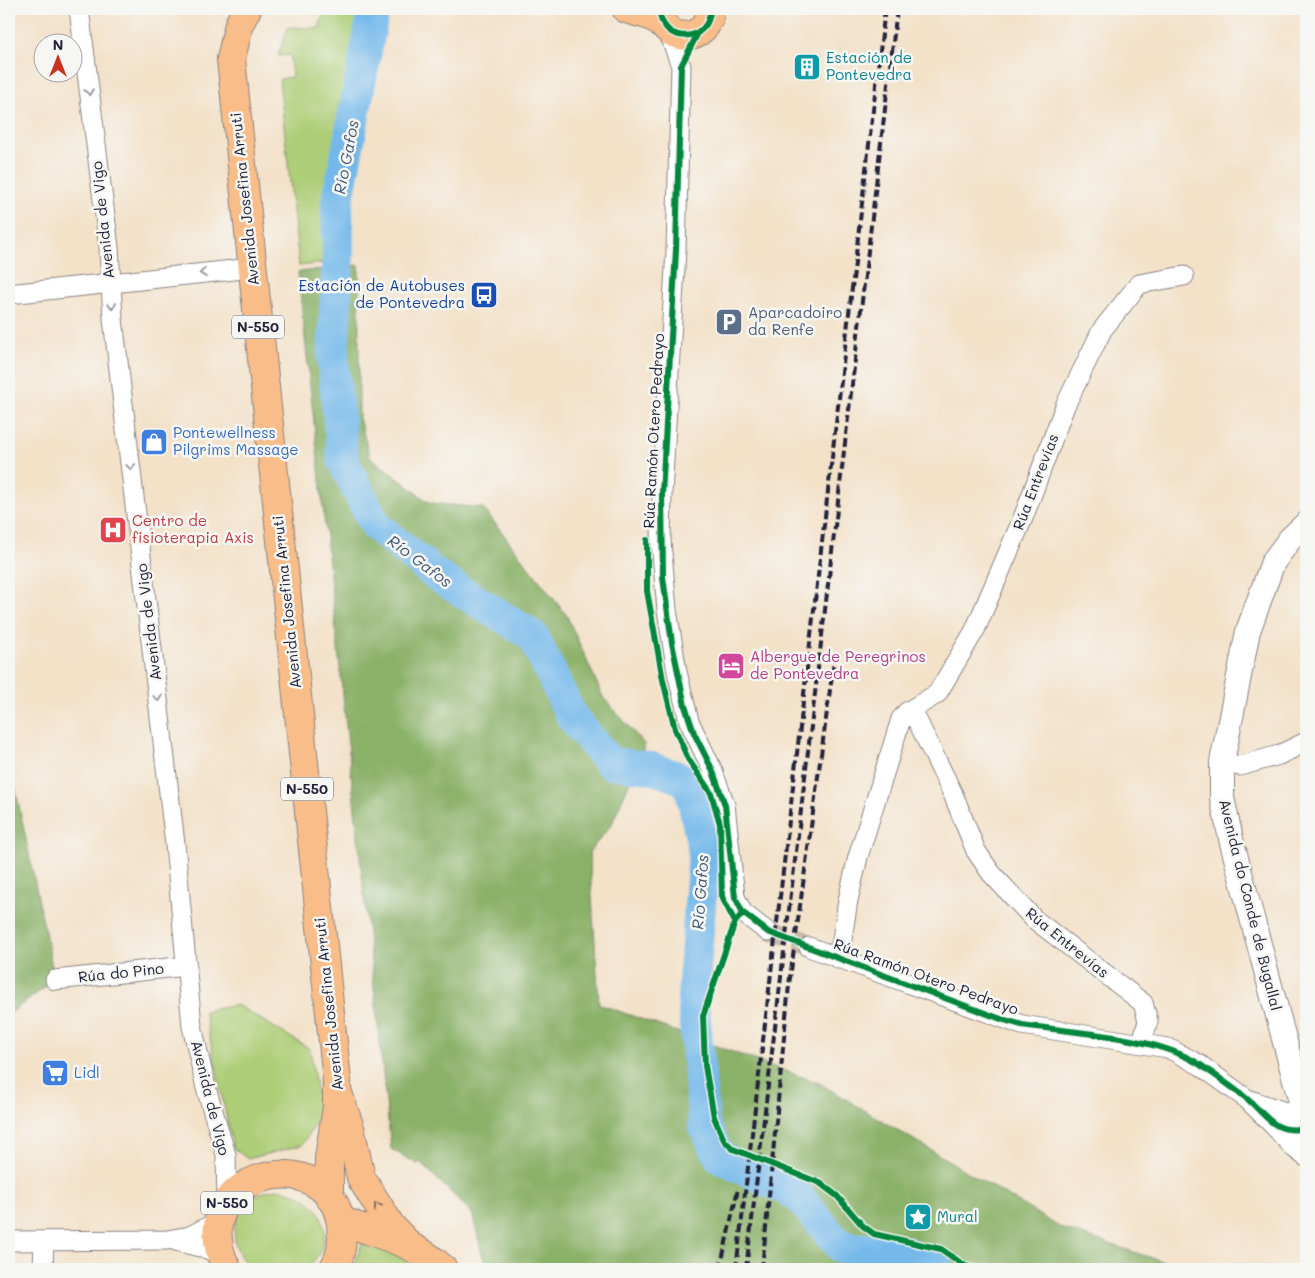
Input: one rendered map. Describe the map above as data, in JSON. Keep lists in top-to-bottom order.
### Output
{
  "streets": {
    "main road": ["Avenida Josefina Arruti", "N-550"],
    "street": [
      "Avenida de Vigo",
      "Rúa Ramón Otero Pedrayo",
      "Rúa Entrevías",
      "Avenida do Conde de Bugallal",
      "Rúa do Pino"
    ]
  },
  "crossings": [
    ["Avenida Josefina Arruti", "N-550"],
    ["Avenida de Vigo", "N-550"],
    ["Avenida de Vigo", "Rúa do Pino"],
    ["Rúa Ramón Otero Pedrayo", "Rúa Entrevías"],
    ["Rúa Ramón Otero Pedrayo", "Avenida do Conde de Bugallal"]
  ],
  "one_way": ["Avenida de Vigo"],
  "water": ["Río Gafos"],
  "places": {
    "building": ["Estación de Pontevedra"],
    "bus stop": ["Estación de Autobuses de Pontevedra"],
    "parking": ["Aparcadoiro da Renfe"],
    "shop": ["Pontewellness Pilgrims Massage"],
    "hospital": ["Centro de fisioterapia Axis"],
    "hotel": ["Albergue de Peregrinos de Pontevedra"],
    "supermarket": ["Lidl"],
    "place": ["Mural"]
  },
  "north": "top"
}
